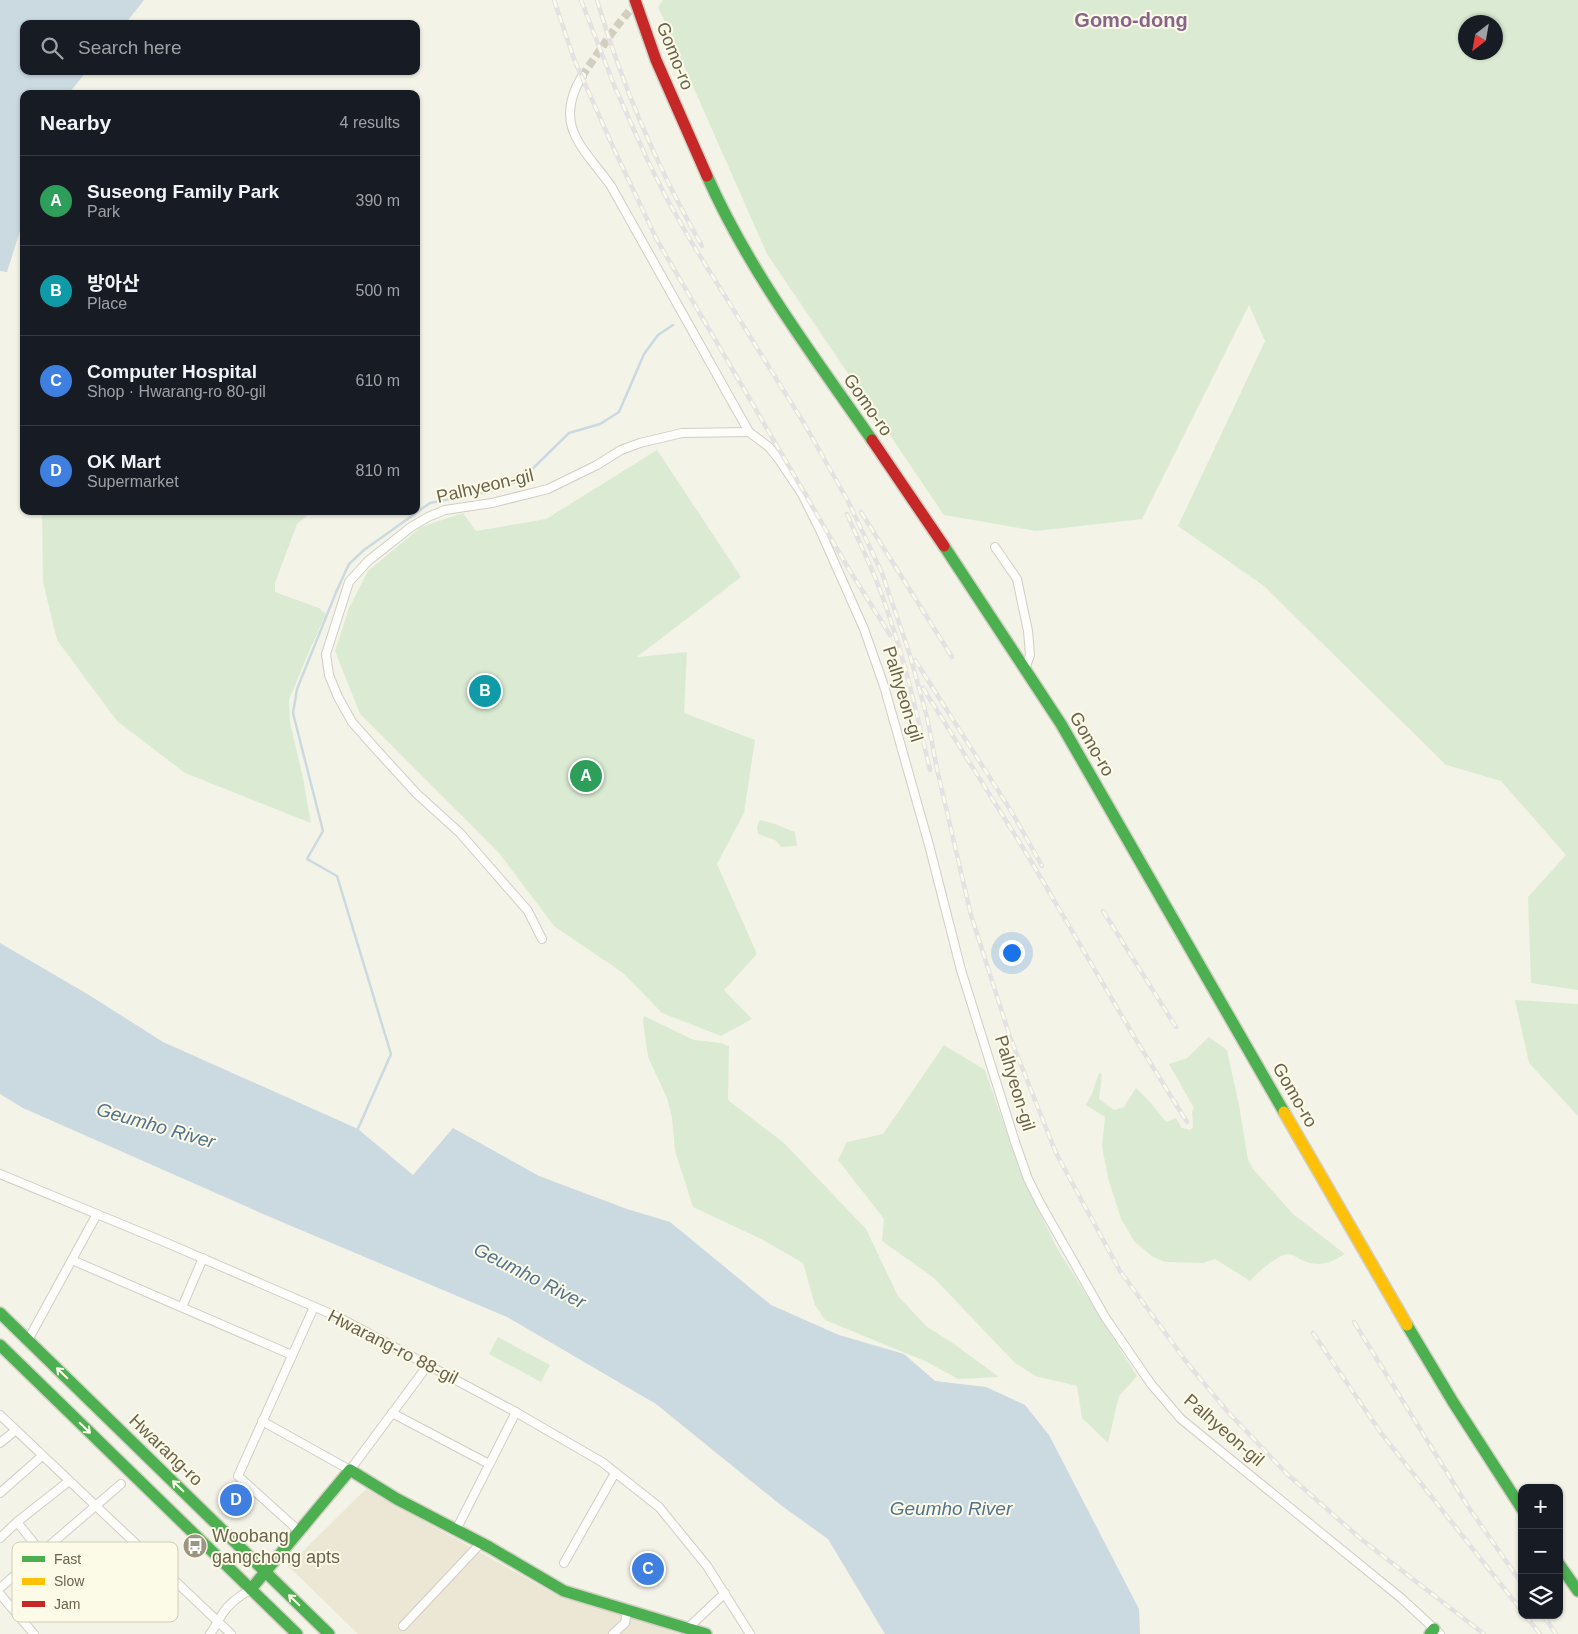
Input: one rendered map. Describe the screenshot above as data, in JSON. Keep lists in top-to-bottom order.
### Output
{
  "streets": {
    "main road": ["Gomo-ro", "Hwarang-ro"],
    "street": ["Palhyeon-gil", "Hwarang-ro 88-gil"]
  },
  "districts": ["Gomo-dong"],
  "water": ["Geumho River"],
  "places": {
    "bus stop": ["Woobang gangchong apts"]
  },
  "legend": ["Fast", "Slow", "Jam"],
  "north": "bottom left",
  "page": {
    "search": "Search here",
    "heading": ["Nearby", "4 results"],
    "list": [
      {
        "mark": "A",
        "name": "Suseong Family Park",
        "note": "Park",
        "value": "390 m"
      },
      {
        "mark": "B",
        "name": "방아산",
        "note": "Place",
        "value": "500 m"
      },
      {
        "mark": "C",
        "name": "Computer Hospital",
        "note": "Shop · Hwarang-ro 80-gil",
        "value": "610 m"
      },
      {
        "mark": "D",
        "name": "OK Mart",
        "note": "Supermarket",
        "value": "810 m"
      }
    ],
    "pins": [
      "B",
      "A",
      "D",
      "C"
    ],
    "map_buttons": ["+", "−"]
  }
}
